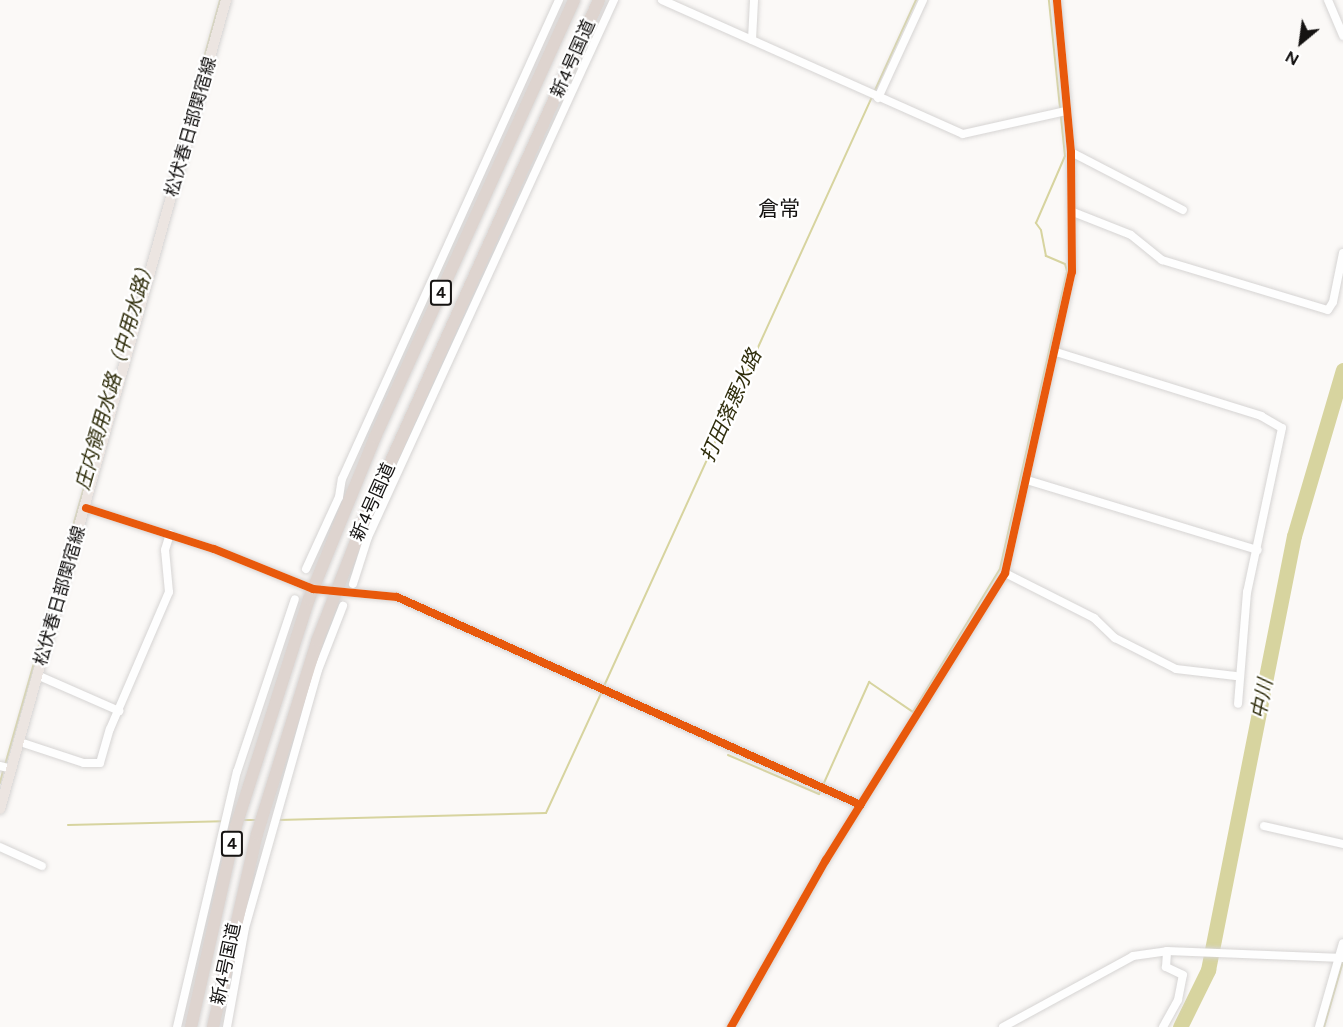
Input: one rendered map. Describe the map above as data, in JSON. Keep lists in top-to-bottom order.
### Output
{
  "streets": {
    "highway": ["新4号国道", "4"],
    "main road": ["松伏春日部関宿線"]
  },
  "districts": ["倉常"],
  "water": ["庄内領用水路（中用水路）", "打田落悪水路", "中川"],
  "north": "bottom left"
}
